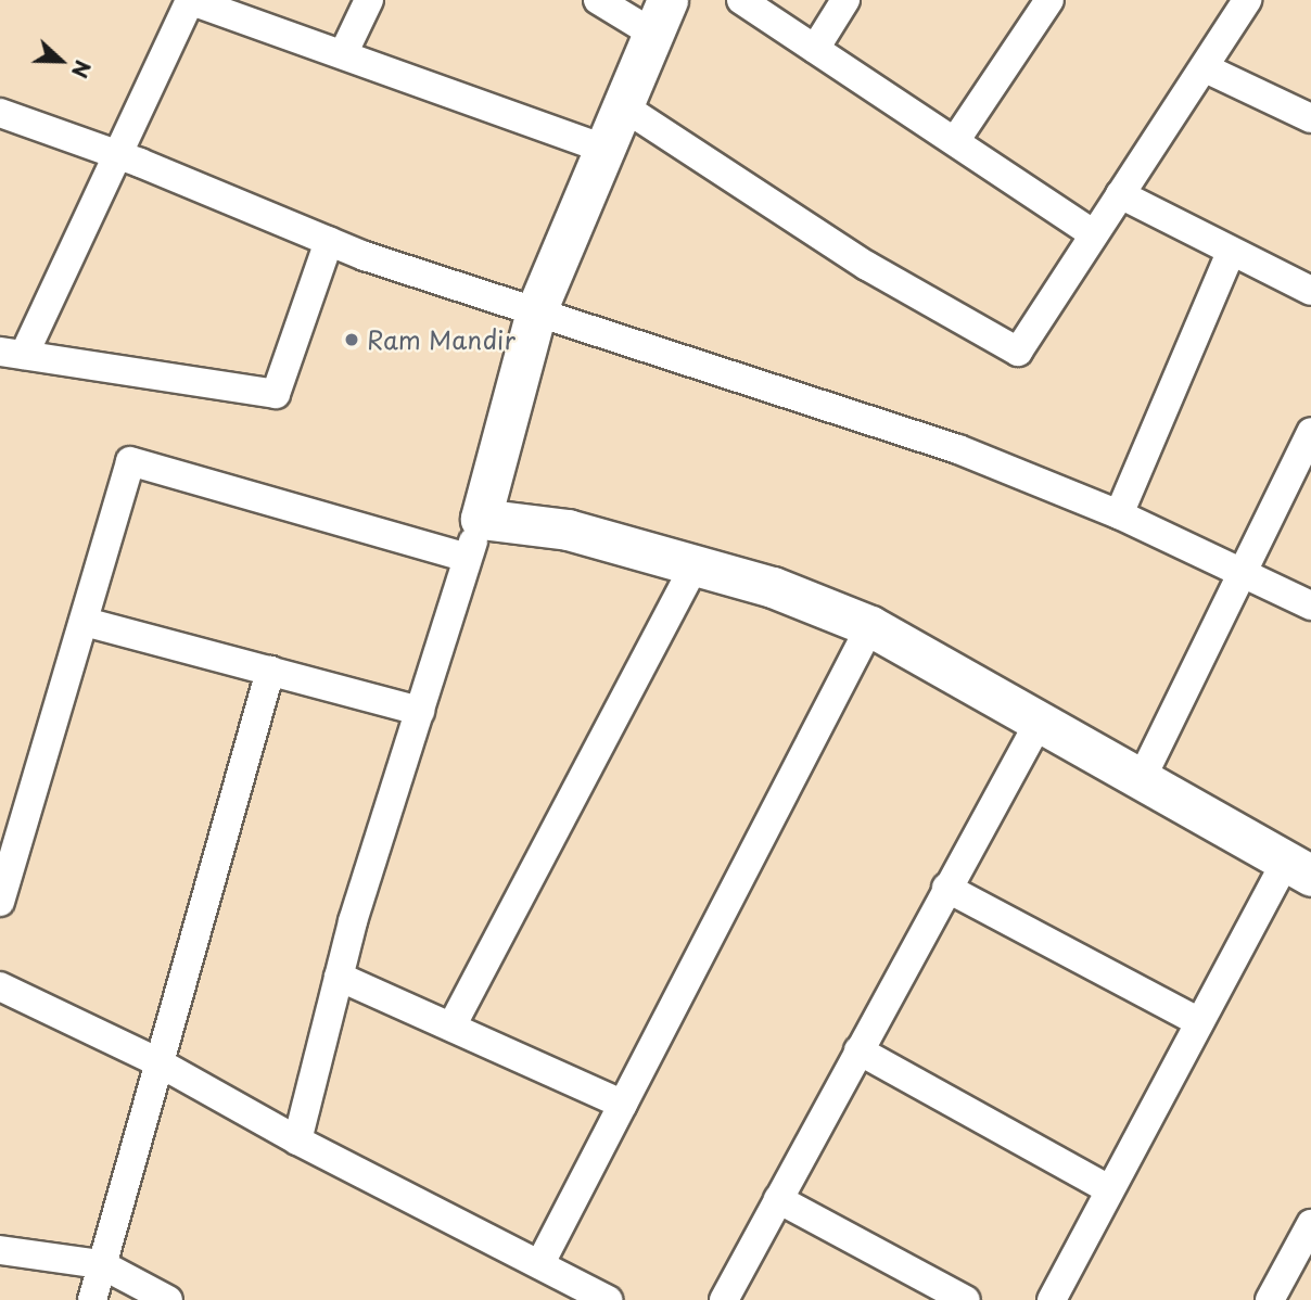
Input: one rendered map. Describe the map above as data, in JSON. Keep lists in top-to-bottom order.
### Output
{
  "places": ["Ram Mandir"],
  "north": "right"
}
